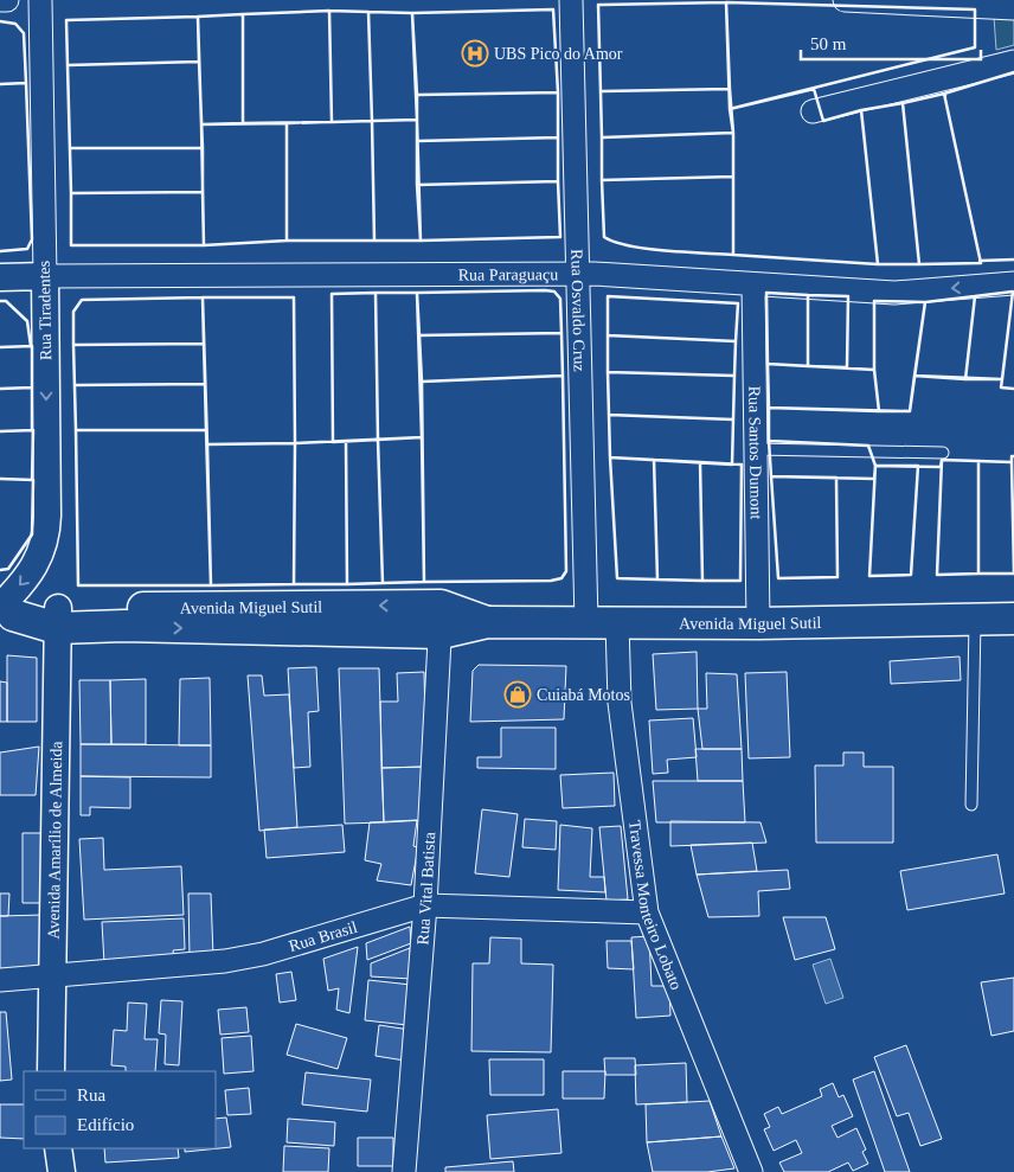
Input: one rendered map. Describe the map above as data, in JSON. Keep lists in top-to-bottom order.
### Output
{
  "streets": {
    "main road": ["Avenida Miguel Sutil"],
    "street": [
      "Rua Paraguaçu",
      "Rua Tiradentes",
      "Rua Osvaldo Cruz",
      "Rua Santos Dumont",
      "Avenida Amarílio de Almeida",
      "Rua Vital Batista",
      "Travessa Monteiro Lobato",
      "Rua Brasil"
    ]
  },
  "crossings": [
    ["Rua Paraguaçu", "Rua Tiradentes"],
    ["Rua Paraguaçu", "Rua Osvaldo Cruz"],
    ["Rua Paraguaçu", "Rua Santos Dumont"],
    ["Rua Tiradentes", "Avenida Miguel Sutil"],
    ["Rua Osvaldo Cruz", "Avenida Miguel Sutil"],
    ["Rua Osvaldo Cruz", "Travessa Monteiro Lobato"],
    ["Rua Santos Dumont", "Avenida Miguel Sutil"],
    ["Avenida Miguel Sutil", "Avenida Amarílio de Almeida"],
    ["Avenida Miguel Sutil", "Rua Vital Batista"],
    ["Avenida Miguel Sutil", "Travessa Monteiro Lobato"],
    ["Avenida Amarílio de Almeida", "Rua Brasil"],
    ["Rua Vital Batista", "Rua Brasil"],
    ["Travessa Monteiro Lobato", "Rua Brasil"]
  ],
  "one_way": ["Rua Tiradentes"],
  "places": {
    "hospital": ["UBS Pico do Amor"],
    "shop": ["Cuiabá Motos"]
  },
  "legend": ["Rua", "Edifício"],
  "scale_bar": "50 m"
}
